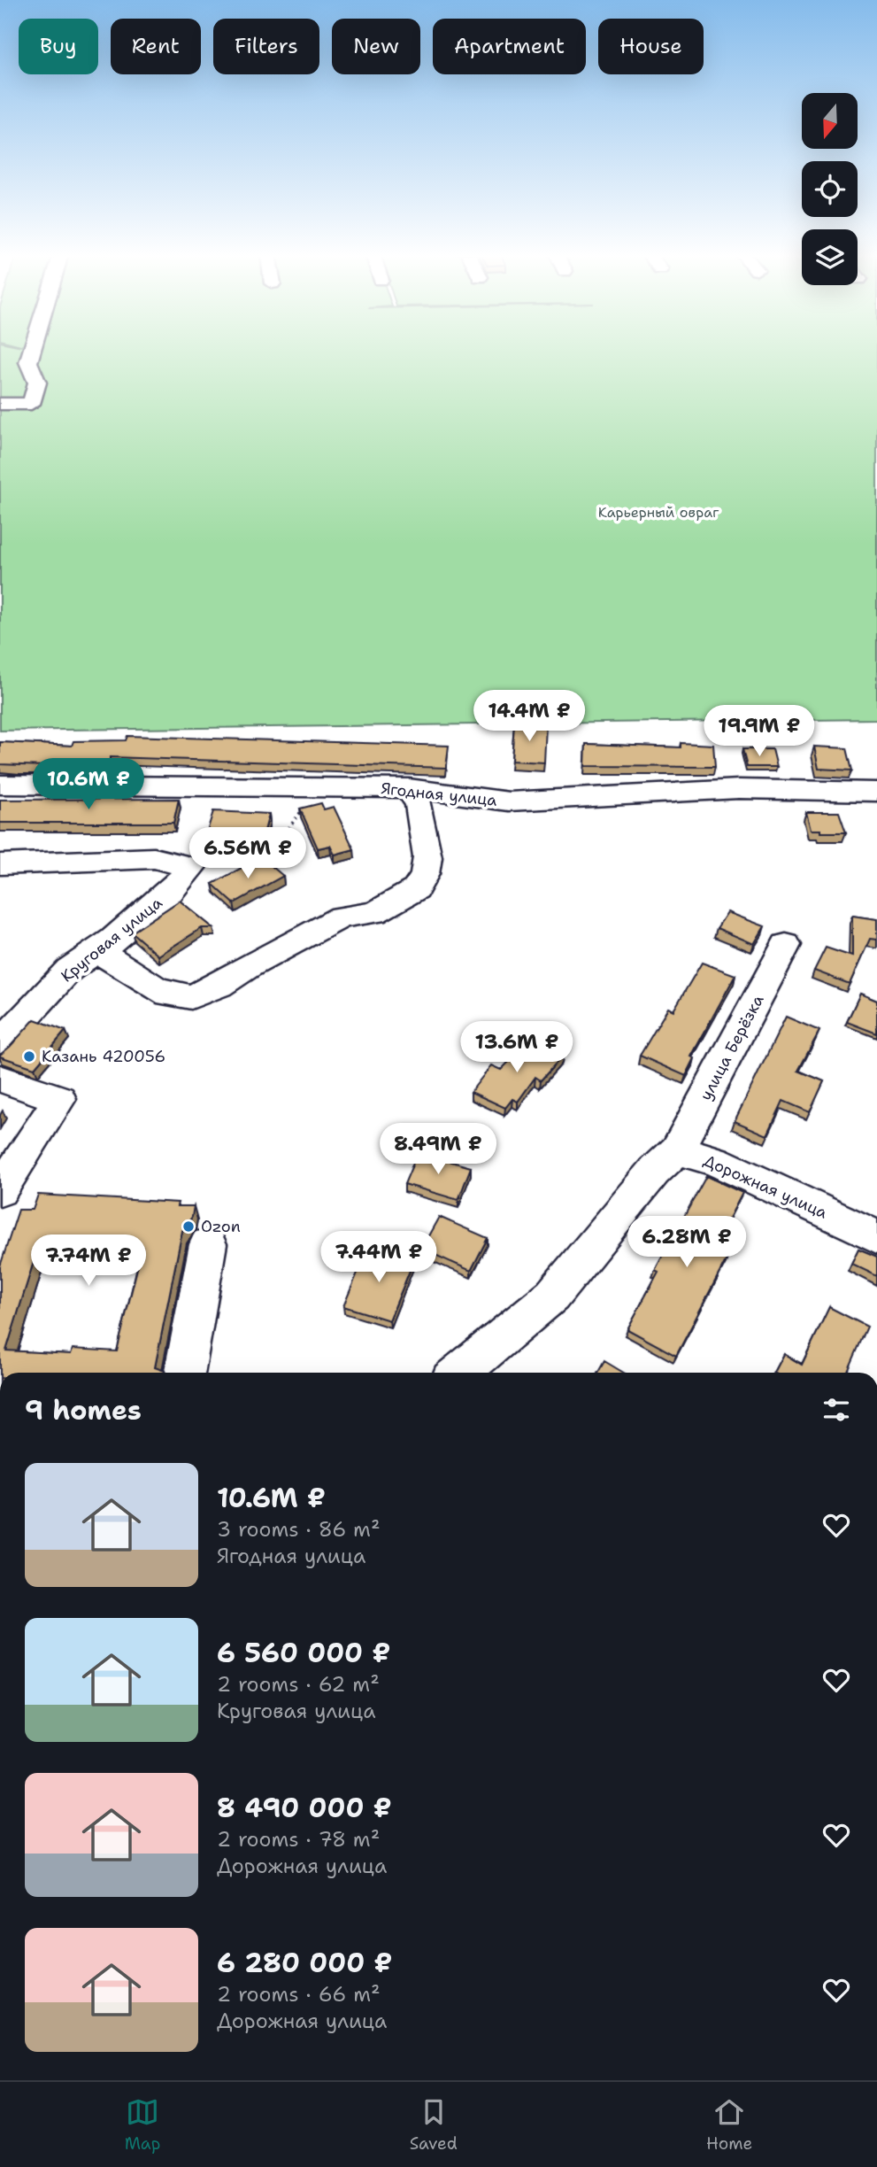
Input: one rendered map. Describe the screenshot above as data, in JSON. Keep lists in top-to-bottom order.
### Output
{
  "streets": {
    "street": [
      "Ягодная улица",
      "Круговая улица",
      "улица Берёзка",
      "Дорожная улица"
    ]
  },
  "crossings": [
    ["улица Берёзка", "Дорожная улица"]
  ],
  "parks": ["Карьерный овраг"],
  "places": ["Казань 420056", "Ozon"],
  "north": "bottom",
  "page": {
    "chip": [
      "Buy",
      "Rent",
      "Filters",
      "New",
      "Apartment",
      "House"
    ],
    "price": [
      "14.4M ₽",
      "19.9M ₽",
      "10.6M ₽",
      "6.56M ₽",
      "13.6M ₽",
      "8.49M ₽",
      "6.28M ₽",
      "7.44M ₽",
      "7.74M ₽"
    ],
    "heading": "9 homes",
    "list": [
      {
        "name": "10.6M ₽",
        "note": "3 rooms · 86 m² · Ягодная улица"
      },
      {
        "name": "6 560 000 ₽",
        "note": "2 rooms · 62 m² · Круговая улица"
      },
      {
        "name": "8 490 000 ₽",
        "note": "2 rooms · 78 m² · Дорожная улица"
      },
      {
        "name": "6 280 000 ₽",
        "note": "2 rooms · 66 m² · Дорожная улица"
      }
    ],
    "tabs": ["Map", "Saved", "Home"]
  }
}
